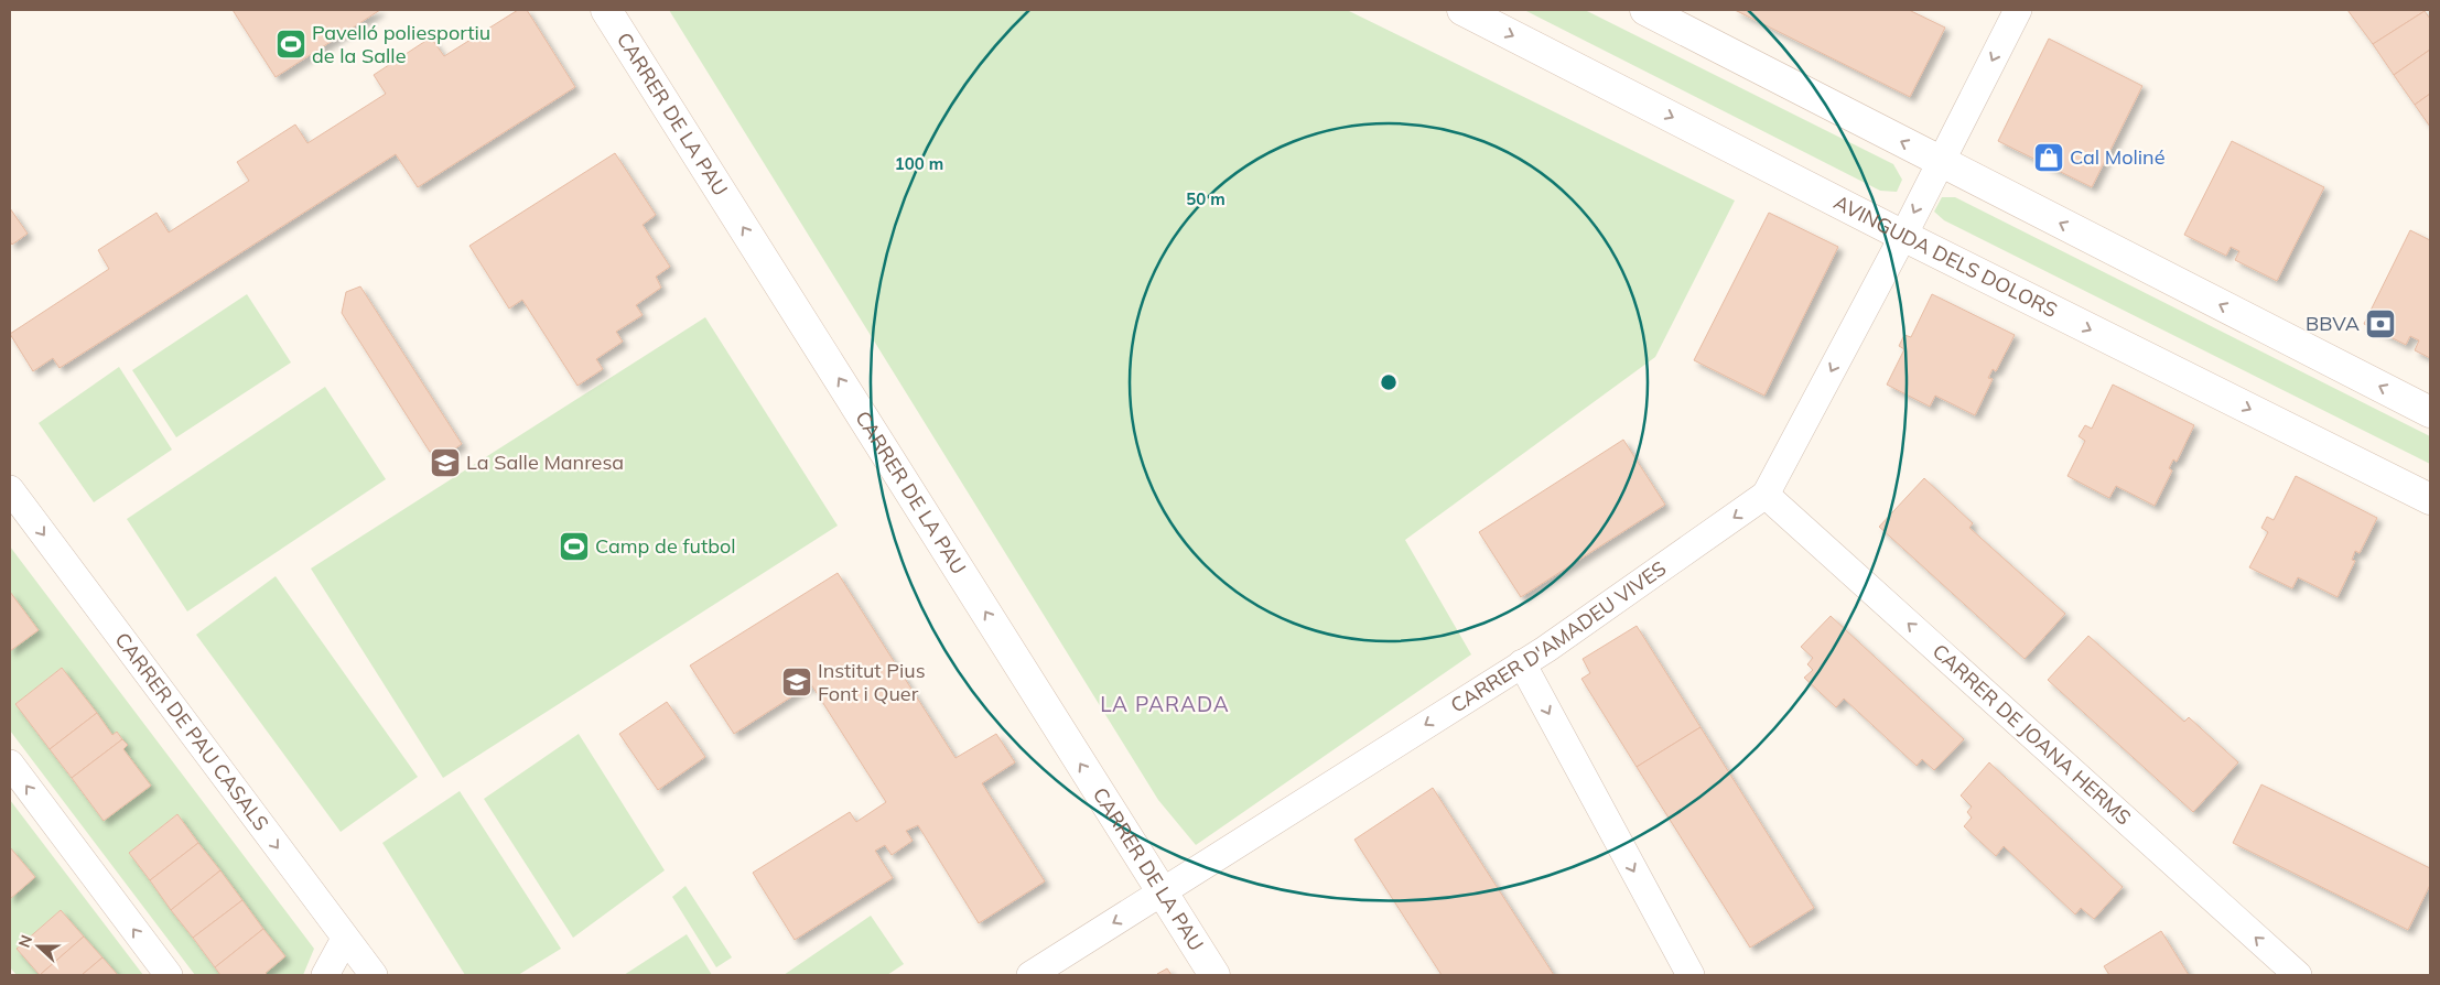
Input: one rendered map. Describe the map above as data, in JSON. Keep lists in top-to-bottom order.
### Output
{
  "streets": {
    "street": [
      "CARRER DE LA PAU",
      "AVINGUDA DELS DOLORS",
      "CARRER D'AMADEU VIVES",
      "CARRER DE PAU CASALS",
      "CARRER DE JOANA HERMS"
    ]
  },
  "crossings": [
    ["CARRER DE LA PAU", "CARRER D'AMADEU VIVES"],
    ["AVINGUDA DELS DOLORS", "CARRER D'AMADEU VIVES"],
    ["CARRER D'AMADEU VIVES", "CARRER DE JOANA HERMS"]
  ],
  "one_way": ["CARRER DE LA PAU", "CARRER D'AMADEU VIVES", "CARRER DE JOANA HERMS"],
  "districts": ["LA PARADA"],
  "places": {
    "sports": ["Pavelló poliesportiu de la Salle", "Camp de futbol"],
    "shop": ["Cal Moliné"],
    "bank": ["BBVA"],
    "school or university": ["La Salle Manresa", "Institut Pius Font i Quer"]
  },
  "north": "left",
  "rings": ["100 m", "50 m"]
}
